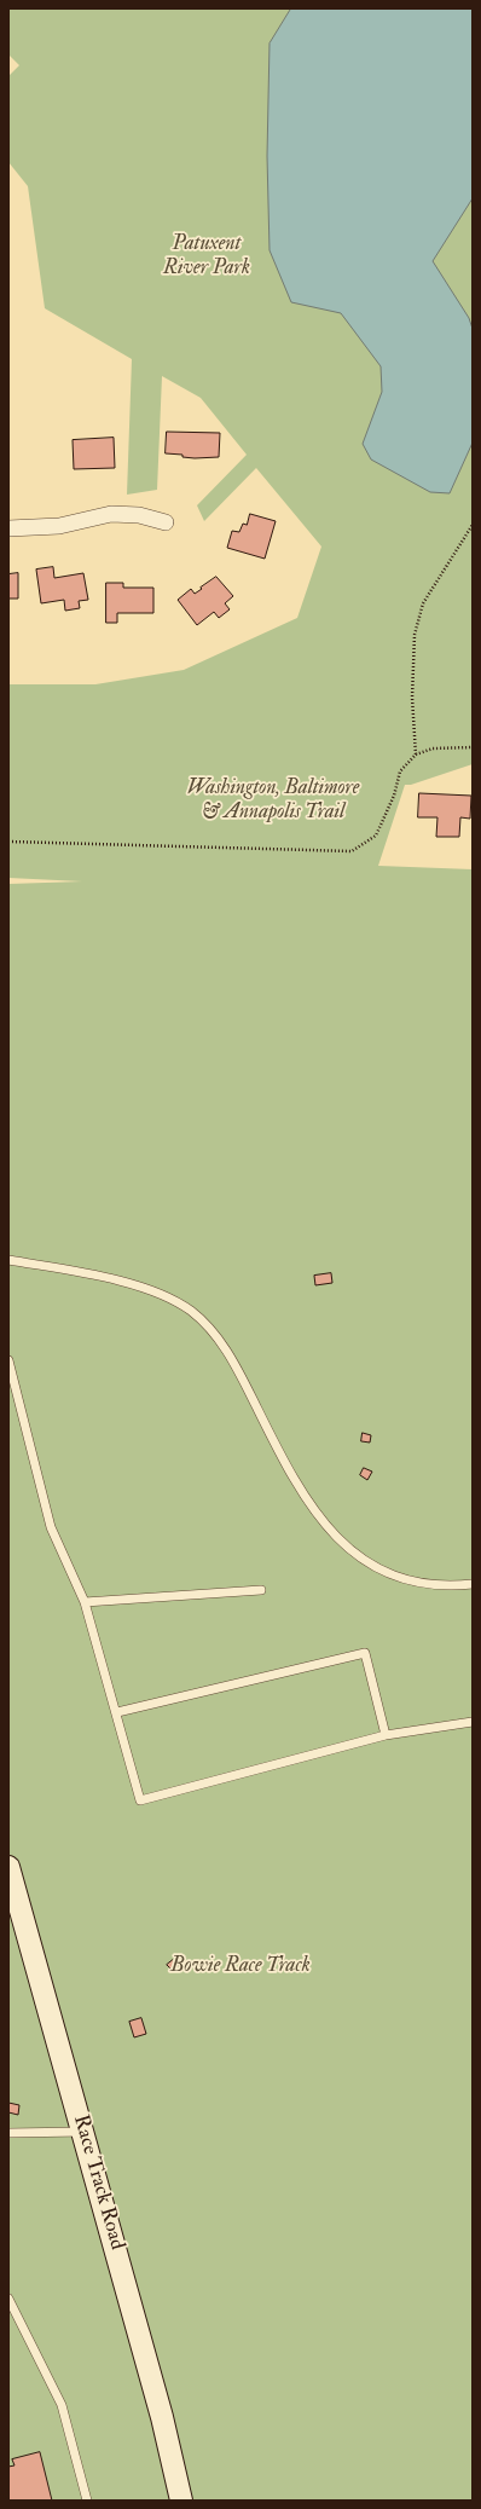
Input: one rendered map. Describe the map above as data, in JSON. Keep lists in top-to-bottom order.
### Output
{
  "streets": {
    "street": ["Race Track Road"]
  },
  "parks": ["Patuxent River Park", "Washington, Baltimore & Annapolis Trail", "Bowie Race Track"]
}
